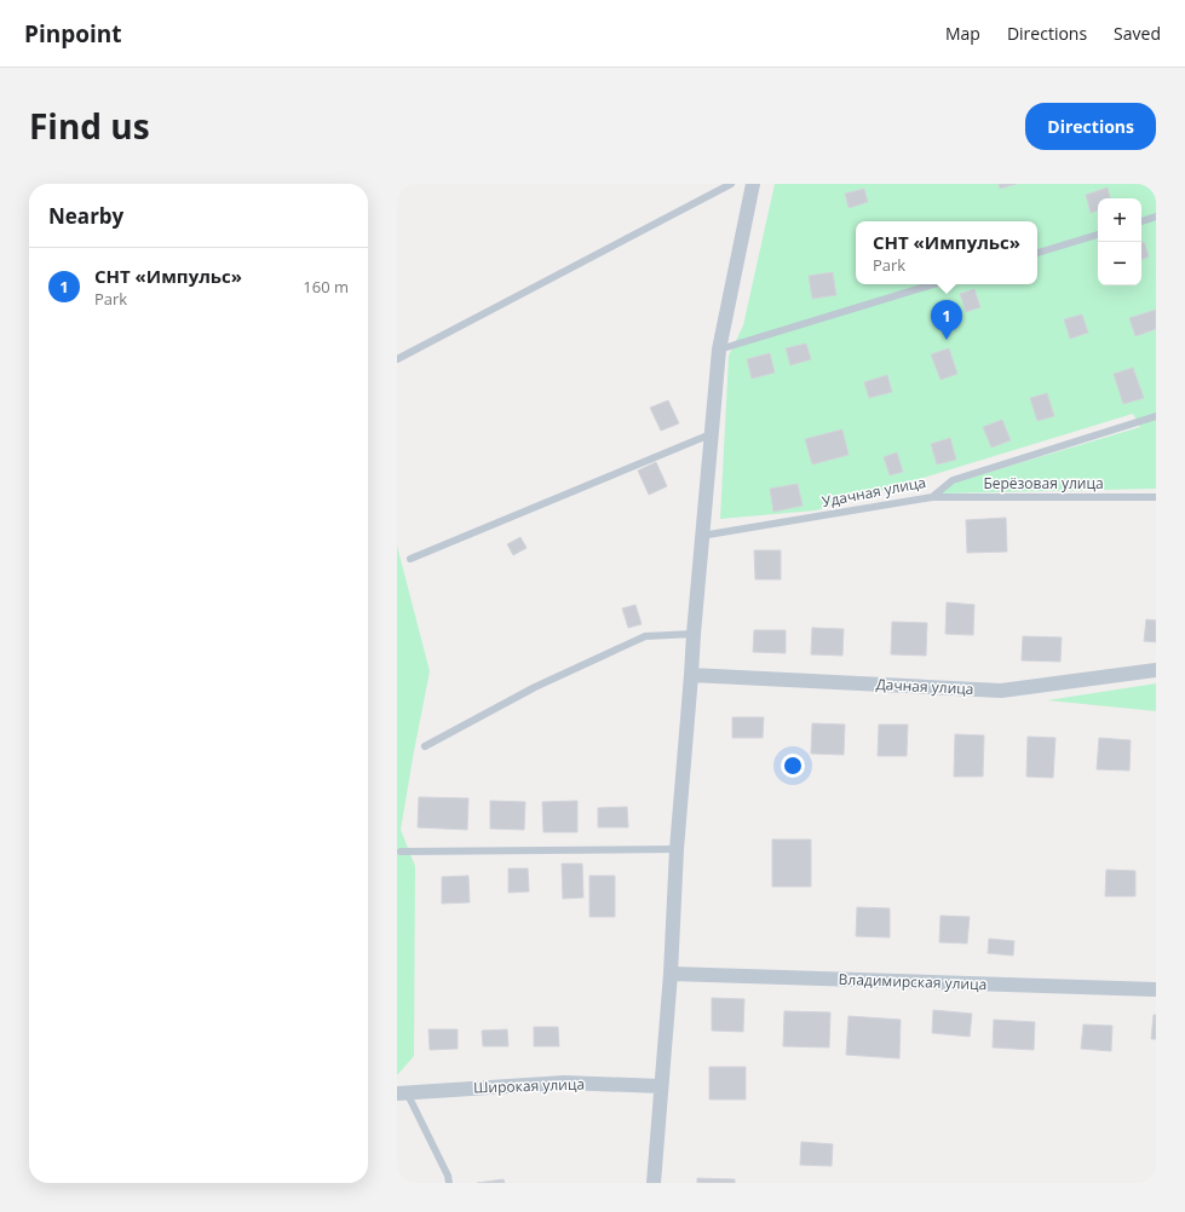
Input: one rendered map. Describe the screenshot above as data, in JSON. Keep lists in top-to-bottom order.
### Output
{
  "streets": {
    "street": ["Дачная улица", "Владимирская улица", "Широкая улица"],
    "lane": ["Берёзовая улица", "Удачная улица"]
  },
  "crossings": [
    ["Берёзовая улица", "Удачная улица"]
  ],
  "page": {
    "header": "Pinpoint",
    "nav": ["Map", "Directions", "Saved"],
    "title": "Find us",
    "buttons": "Directions",
    "heading": "Nearby",
    "map_buttons": ["+", "−"],
    "popup": ["СНТ «Импульс»", "Park"],
    "list": [
      {
        "mark": "1",
        "name": "СНТ «Импульс»",
        "note": "Park",
        "value": "160 m"
      }
    ],
    "pins": "1"
  }
}
